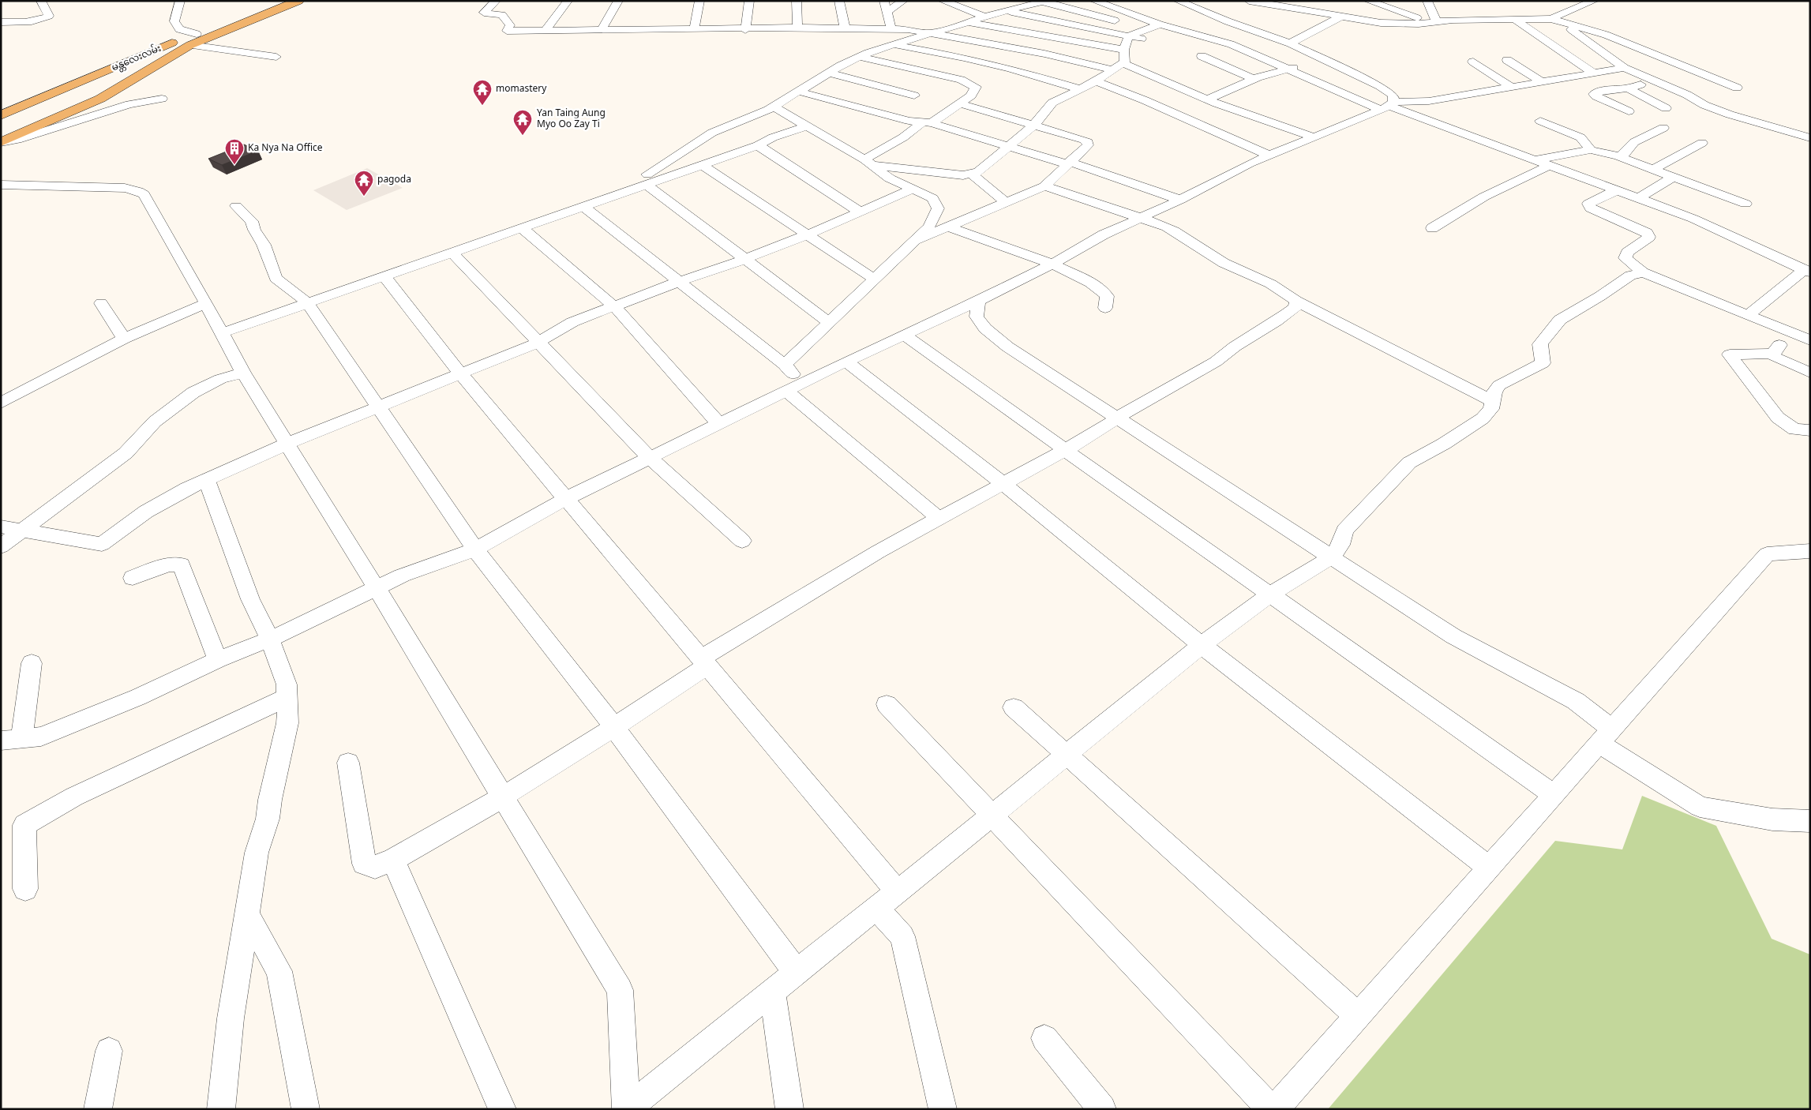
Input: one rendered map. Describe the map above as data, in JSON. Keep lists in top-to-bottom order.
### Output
{
  "streets": {
    "main road": ["မန္တလေးလမ်း"]
  },
  "places": {
    "temple": ["momastery", "Yan Taing Aung Myo Oo Zay Ti", "pagoda"],
    "building": ["Ka Nya Na Office"]
  }
}
